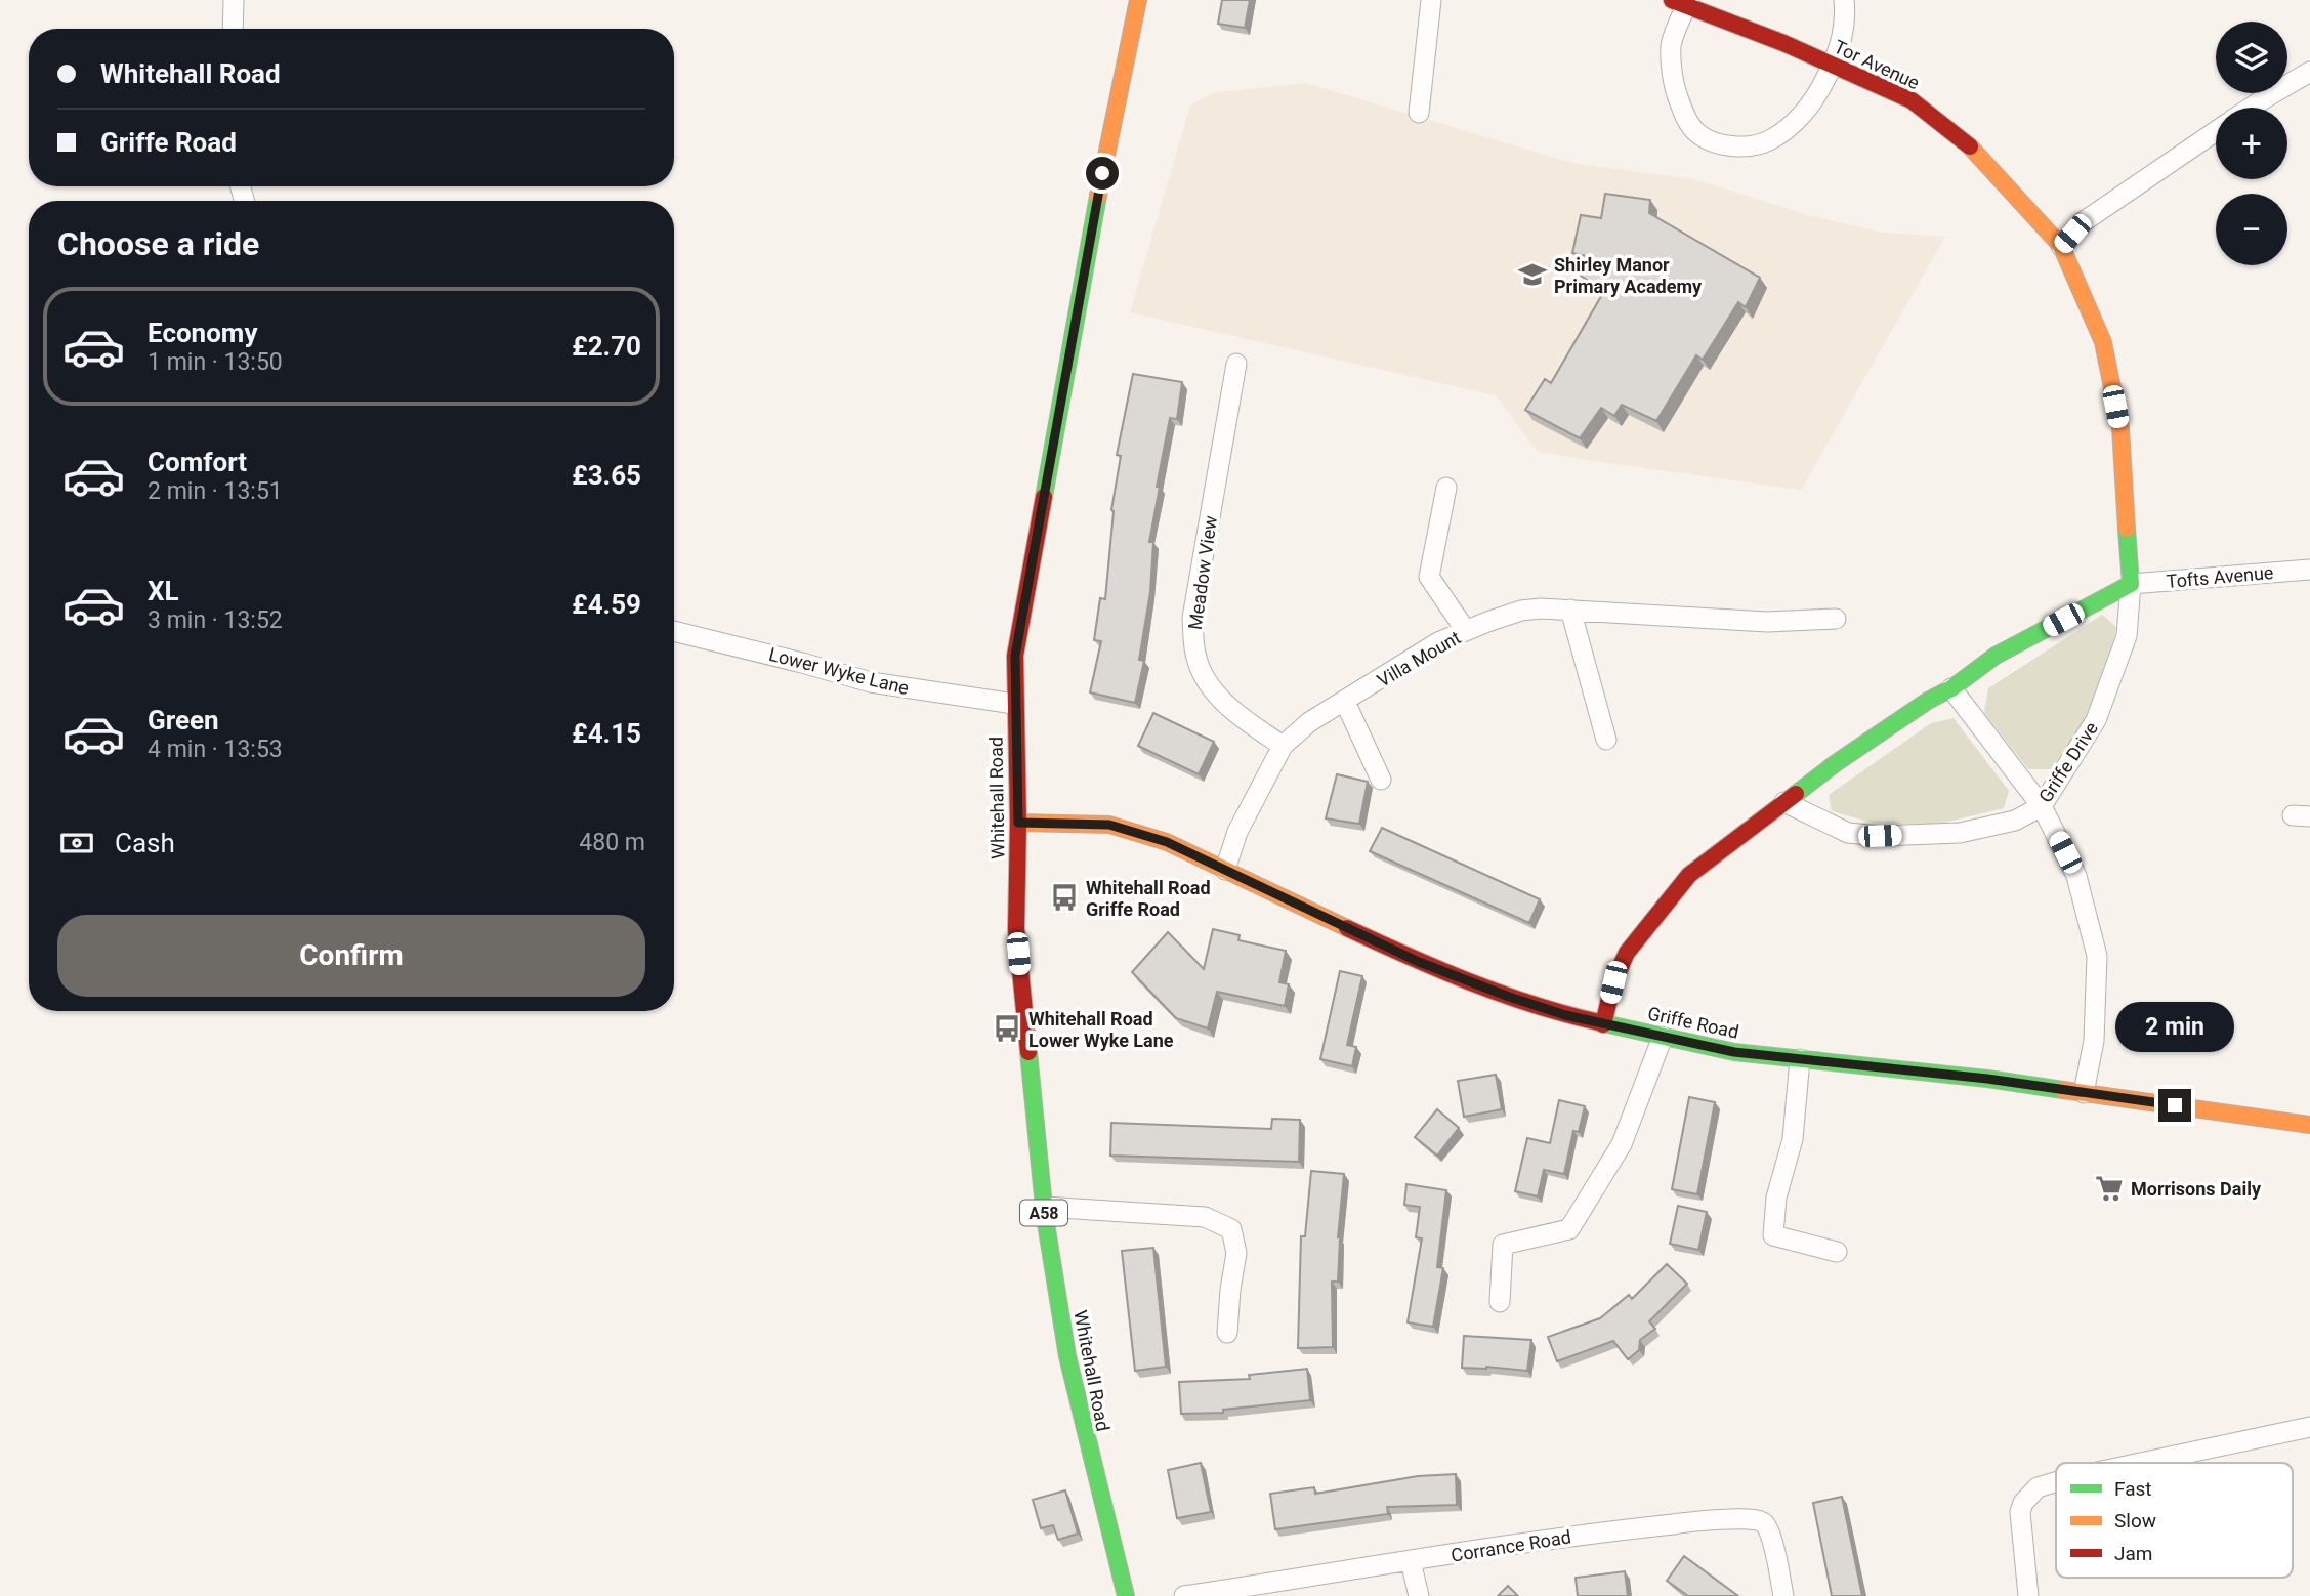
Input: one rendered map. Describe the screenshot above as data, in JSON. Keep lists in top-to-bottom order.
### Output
{
  "streets": {
    "main road": [
      "Tor Avenue",
      "Griffe Drive",
      "Whitehall Road",
      "Griffe Road",
      "A58"
    ],
    "street": [
      "Meadow View",
      "Tofts Avenue",
      "Villa Mount",
      "Lower Wyke Lane",
      "Corrance Road"
    ]
  },
  "crossings": [
    ["Tor Avenue", "Griffe Drive"],
    ["Meadow View", "Villa Mount"],
    ["Tofts Avenue", "Griffe Drive"],
    ["Villa Mount", "Griffe Road"],
    ["Lower Wyke Lane", "Whitehall Road"],
    ["Whitehall Road", "Griffe Road"]
  ],
  "places": {
    "school or university": ["Shirley Manor Primary Academy"],
    "bus stop": ["Whitehall Road Griffe Road", "Whitehall Road Lower Wyke Lane"],
    "supermarket": ["Morrisons Daily"]
  },
  "legend": ["Fast", "Slow", "Jam"],
  "page": {
    "map_buttons": ["+", "−"],
    "banner": ["Whitehall Road", "Griffe Road"],
    "heading": "Choose a ride",
    "list": [
      {
        "name": "Economy",
        "note": "1 min · 13:50",
        "value": "£2.70"
      },
      {
        "name": "Comfort",
        "note": "2 min · 13:51",
        "value": "£3.65"
      },
      {
        "name": "XL",
        "note": "3 min · 13:52",
        "value": "£4.59"
      },
      {
        "name": "Green",
        "note": "4 min · 13:53",
        "value": "£4.15"
      }
    ],
    "pay": ["Cash", "480 m"],
    "buttons": "Confirm",
    "bubble": "2 min"
  }
}
